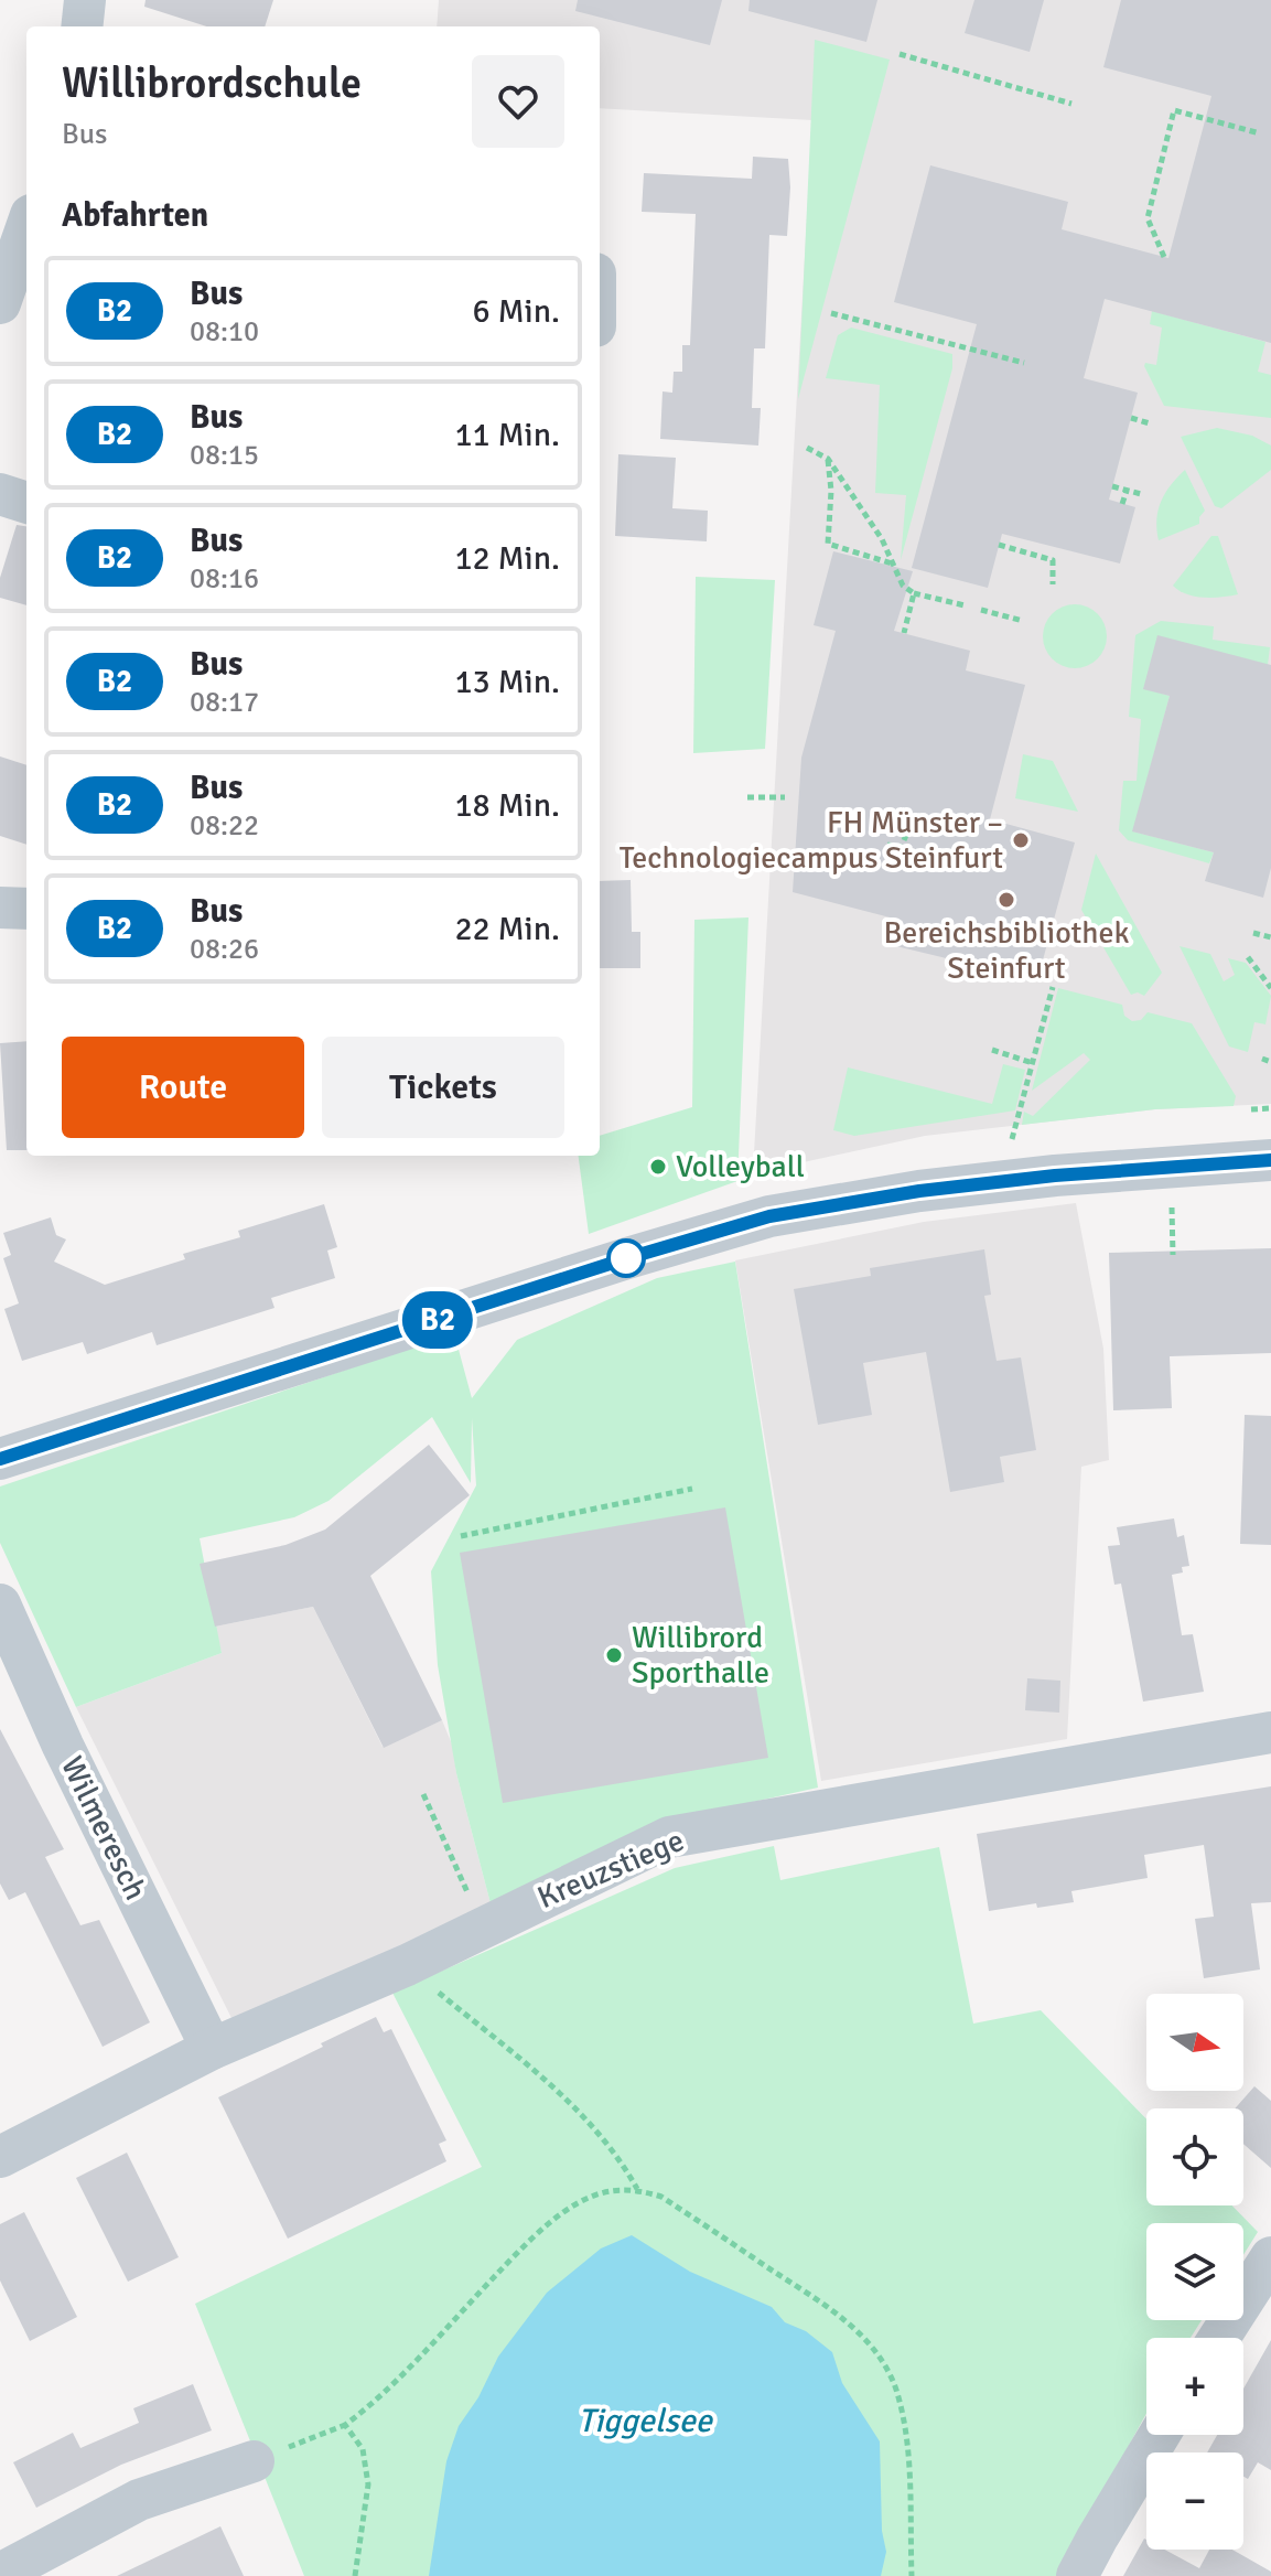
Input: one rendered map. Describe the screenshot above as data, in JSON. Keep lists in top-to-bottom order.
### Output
{
  "streets": {
    "street": ["Wilmeresch", "Kreuzstiege"]
  },
  "crossings": [
    ["Wilmeresch", "Kreuzstiege"]
  ],
  "water": ["Tiggelsee"],
  "places": [
    "FH Münster – Technologiecampus Steinfurt",
    "Bereichsbibliothek Steinfurt",
    "Volleyball",
    "Willibrord Sporthalle"
  ],
  "lines": ["bus line B2"],
  "north": "right",
  "page": {
    "on_map": "B2",
    "heading": [
      ["Willibrordschule", "Bus"],
      "Abfahrten"
    ],
    "list": [
      {
        "mark": "B2",
        "name": "Bus",
        "note": "08:10",
        "value": "6 Min."
      },
      {
        "mark": "B2",
        "name": "Bus",
        "note": "08:15",
        "value": "11 Min."
      },
      {
        "mark": "B2",
        "name": "Bus",
        "note": "08:16",
        "value": "12 Min."
      },
      {
        "mark": "B2",
        "name": "Bus",
        "note": "08:17",
        "value": "13 Min."
      },
      {
        "mark": "B2",
        "name": "Bus",
        "note": "08:22",
        "value": "18 Min."
      },
      {
        "mark": "B2",
        "name": "Bus",
        "note": "08:26",
        "value": "22 Min."
      }
    ],
    "buttons": ["Route", "Tickets"],
    "map_buttons": ["+", "−"]
  }
}
